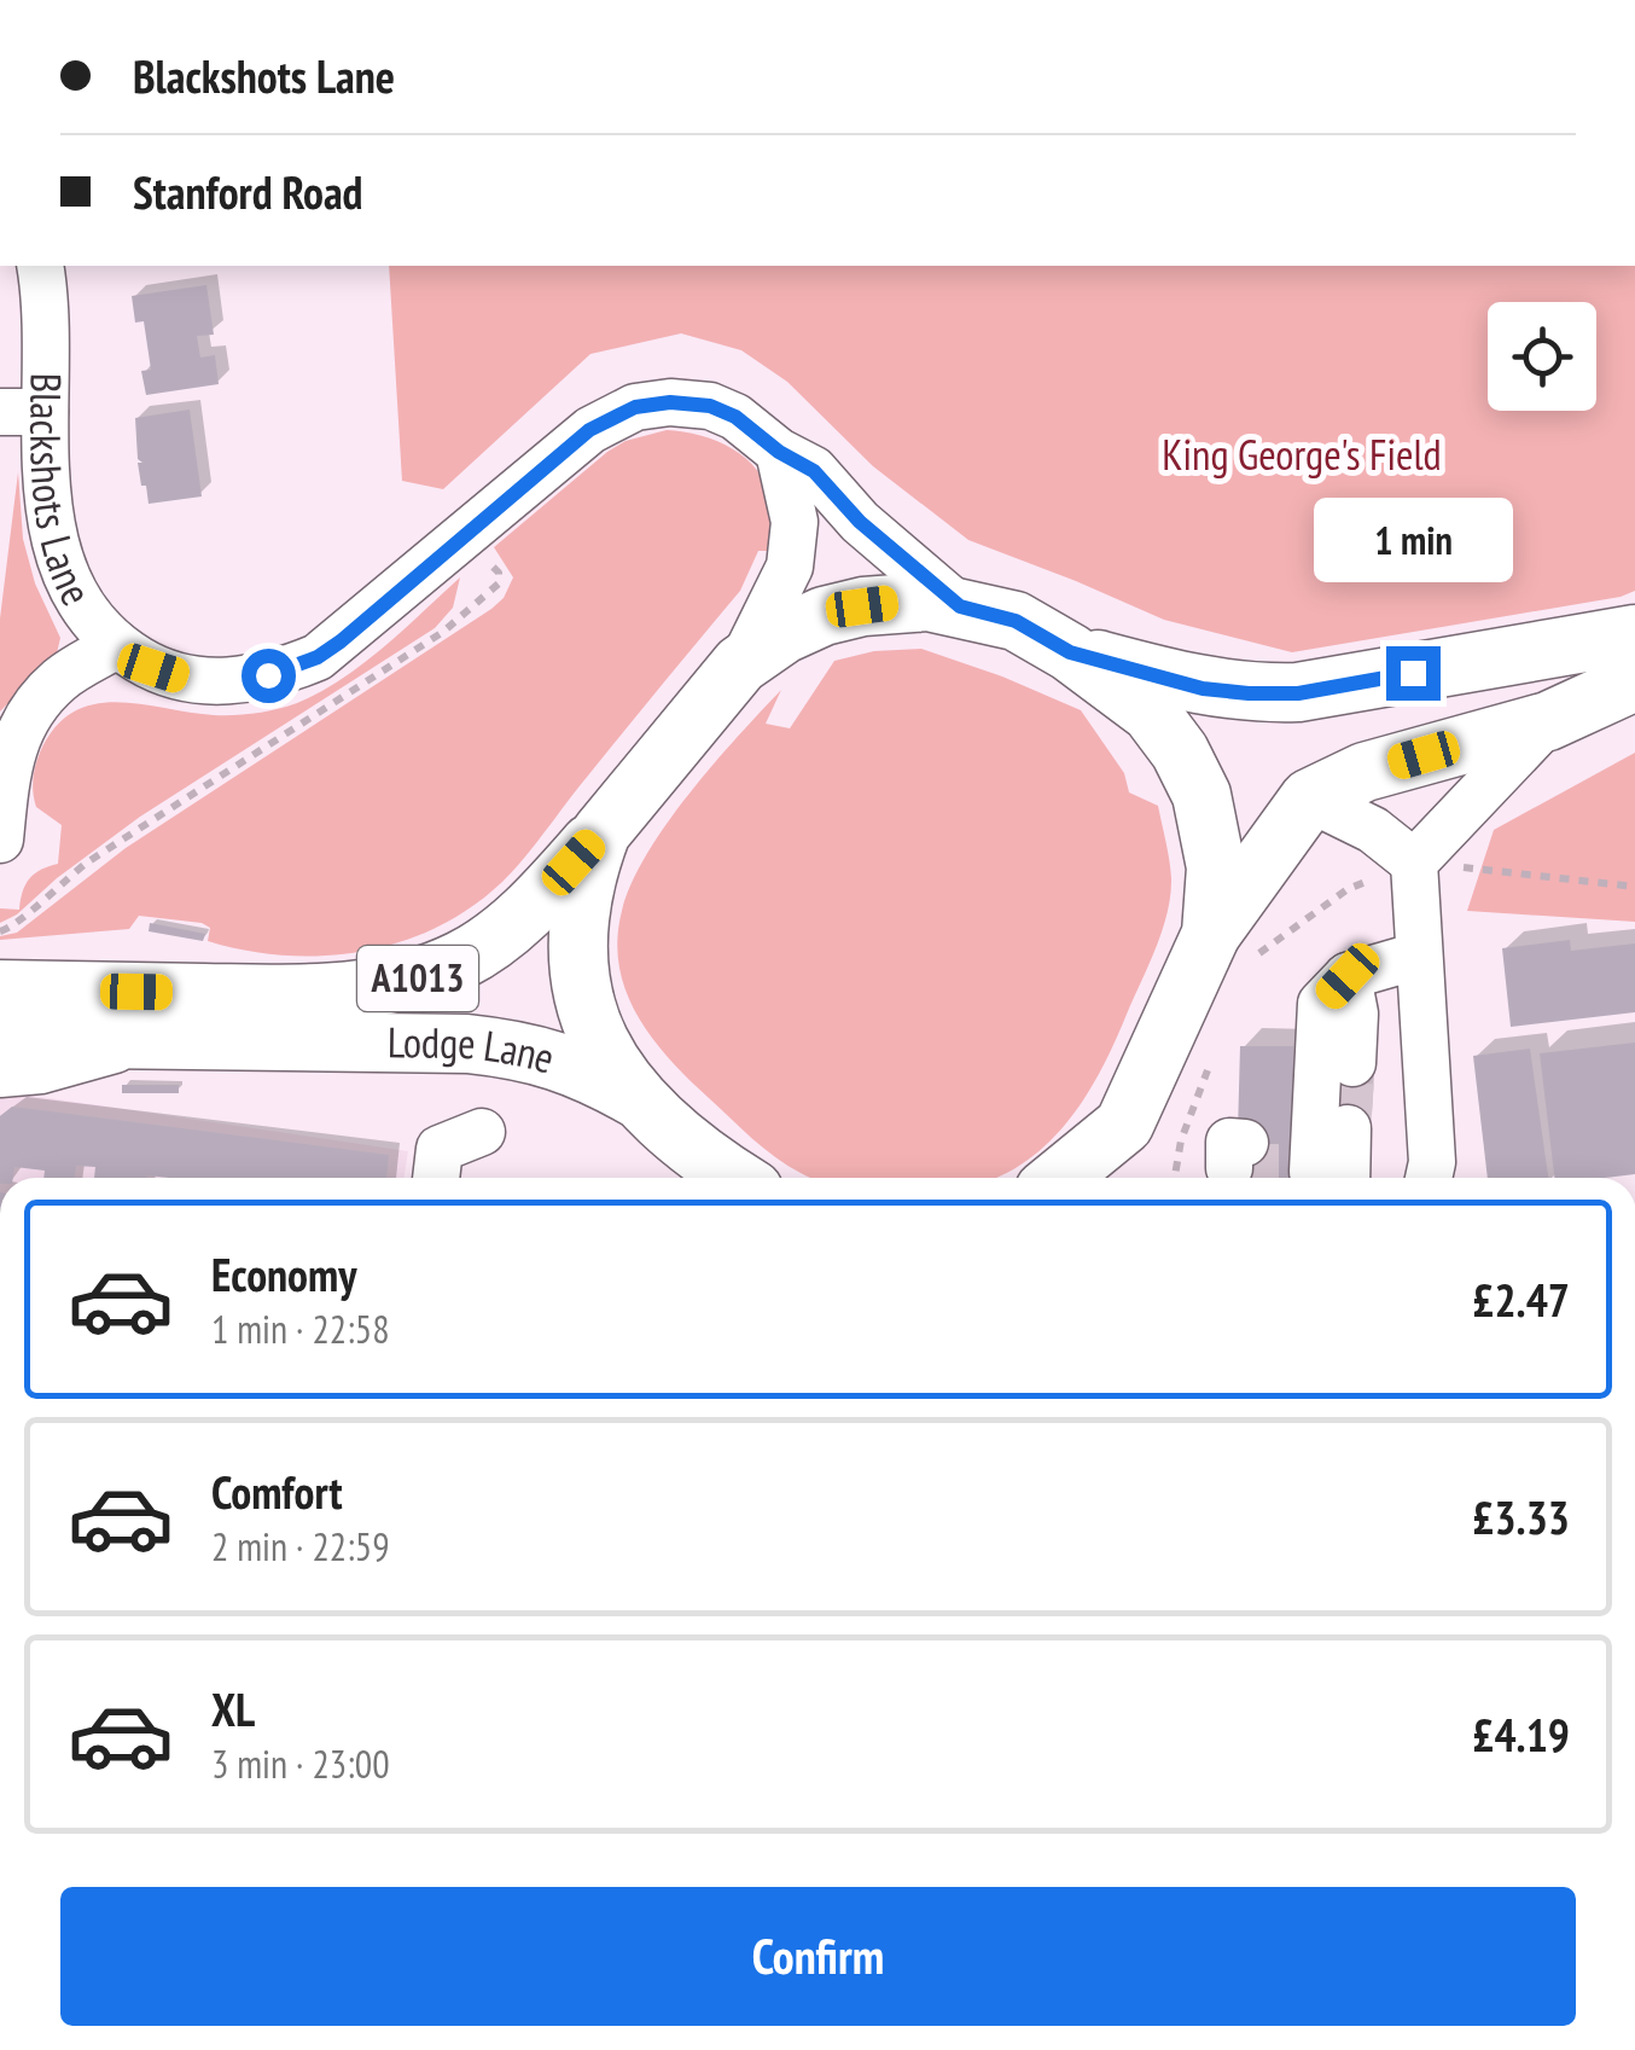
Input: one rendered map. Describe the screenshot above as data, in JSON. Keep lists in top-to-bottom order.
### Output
{
  "streets": {
    "main road": ["A1013", "Lodge Lane"],
    "street": ["Blackshots Lane"]
  },
  "crossings": [
    ["Blackshots Lane", "A1013"],
    ["A1013", "Lodge Lane"]
  ],
  "parks": ["King George's Field"],
  "page": {
    "banner": ["Blackshots Lane", "Stanford Road"],
    "bubble": "1 min",
    "list": [
      {
        "name": "Economy",
        "note": "1 min · 22:58",
        "value": "£2.47"
      },
      {
        "name": "Comfort",
        "note": "2 min · 22:59",
        "value": "£3.33"
      },
      {
        "name": "XL",
        "note": "3 min · 23:00",
        "value": "£4.19"
      }
    ],
    "buttons": "Confirm"
  }
}
